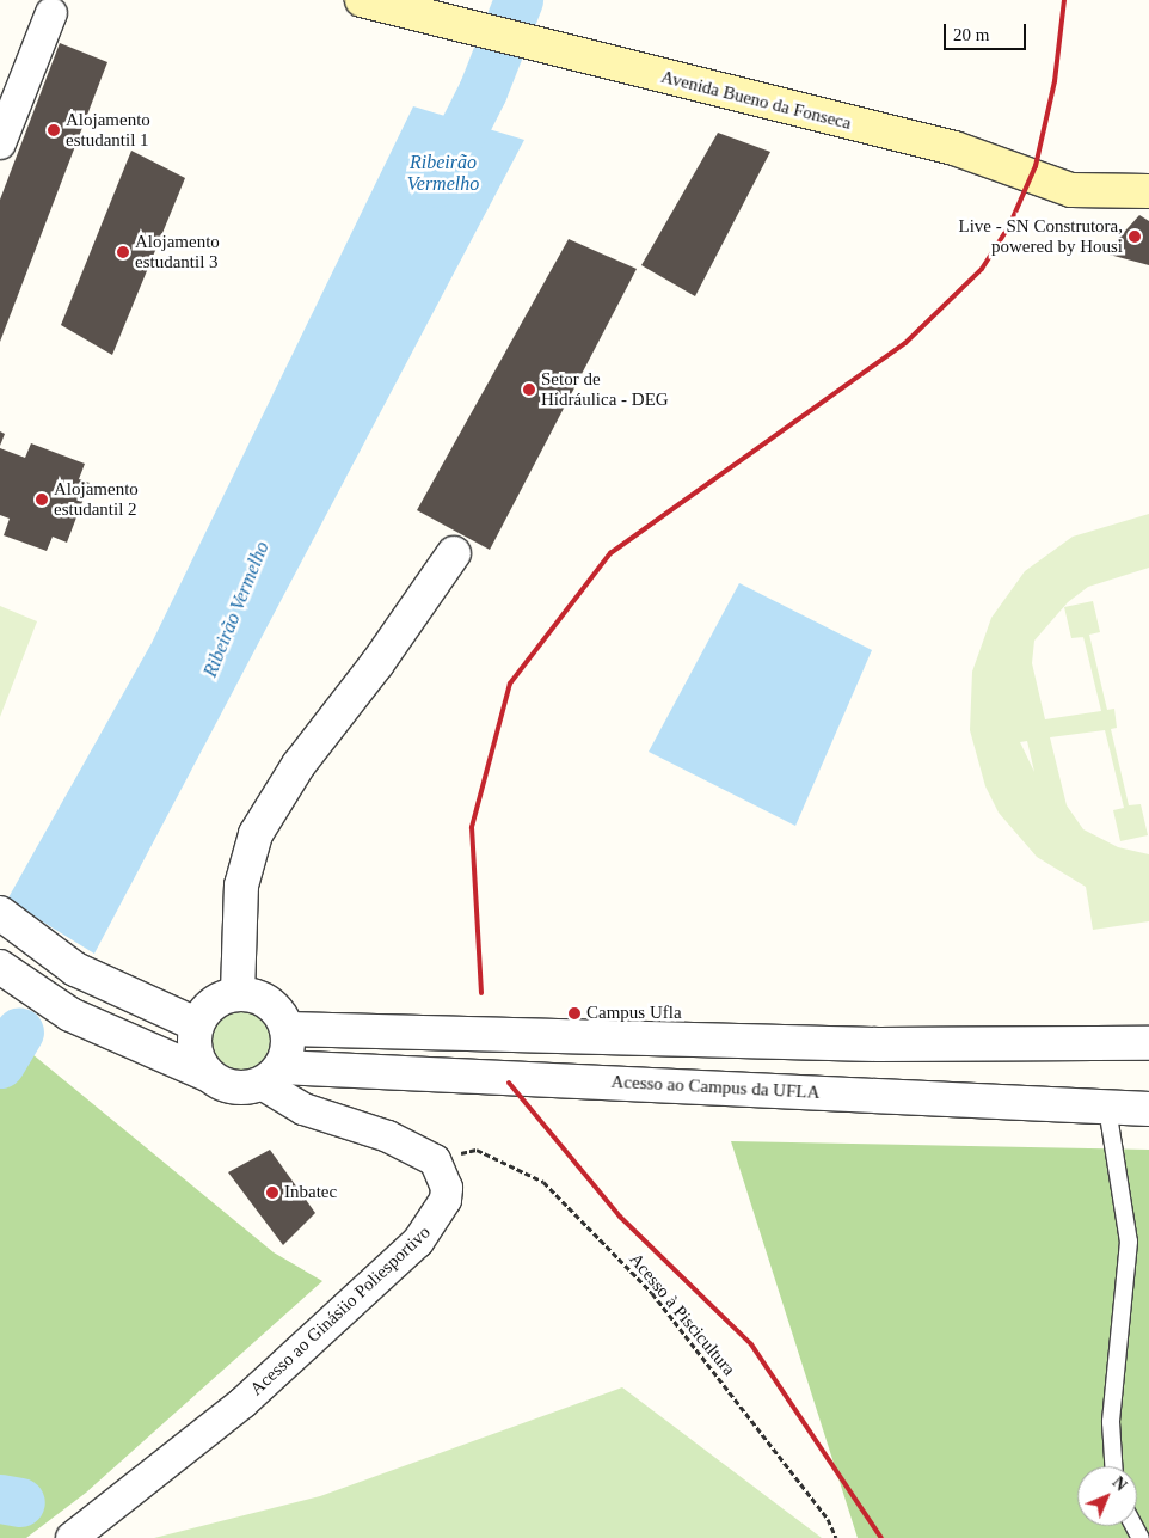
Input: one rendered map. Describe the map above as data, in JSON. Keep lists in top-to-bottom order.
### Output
{
  "streets": {
    "main road": ["Avenida Bueno da Fonseca"],
    "street": ["Acesso ao Campus da UFLA", "Acesso ao Ginásiio Poliesportivo"],
    "path": ["Acesso à Piscicultura"]
  },
  "crossings": [
    ["Acesso ao Ginásiio Poliesportivo", "Acesso à Piscicultura"]
  ],
  "water": ["Ribeirão Vermelho"],
  "places": [
    "Alojamento estudantil 1",
    "Live - SN Construtora, powered by Housi",
    "Alojamento estudantil 3",
    "Setor de Hidráulica - DEG",
    "Alojamento estudantil 2",
    "Campus Ufla",
    "Inbatec"
  ],
  "scale_bar": "20 m",
  "north": "top right"
}
